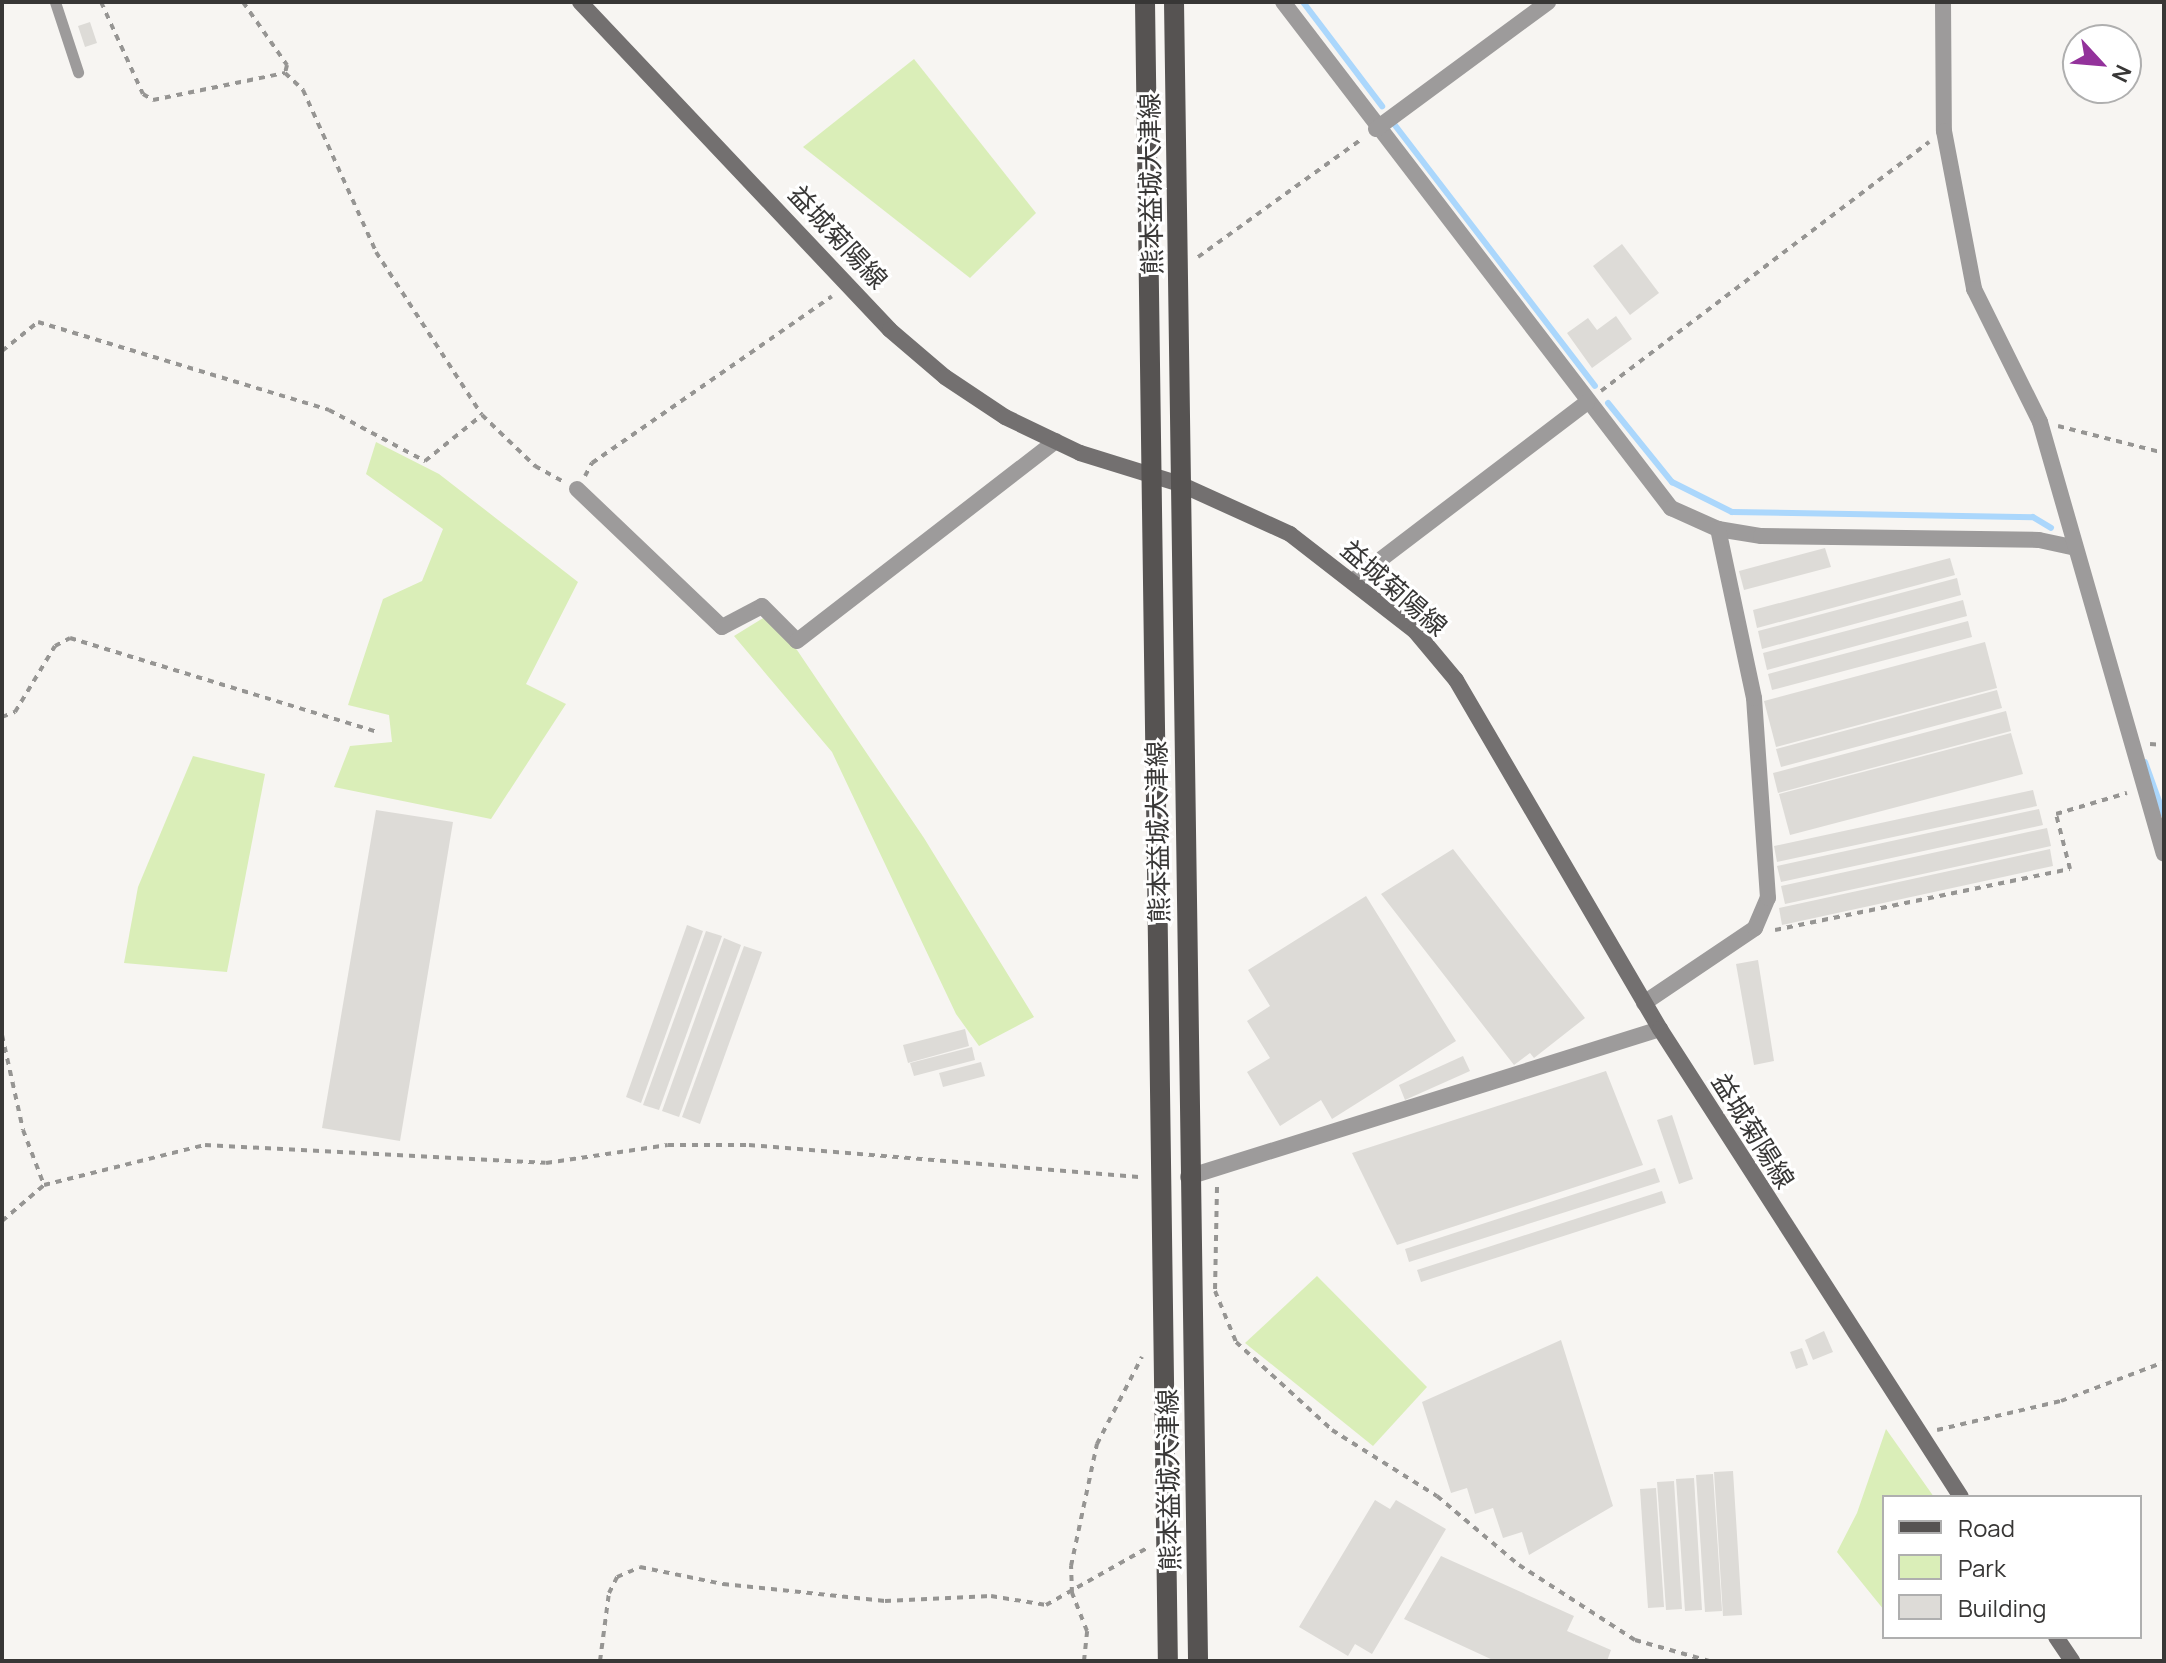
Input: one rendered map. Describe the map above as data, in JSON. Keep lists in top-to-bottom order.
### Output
{
  "streets": {
    "main road": ["熊本益城大津線", "益城菊陽線"]
  },
  "crossings": [
    ["熊本益城大津線", "益城菊陽線"]
  ],
  "legend": ["Road", "Park", "Building"],
  "north": "bottom right"
}
